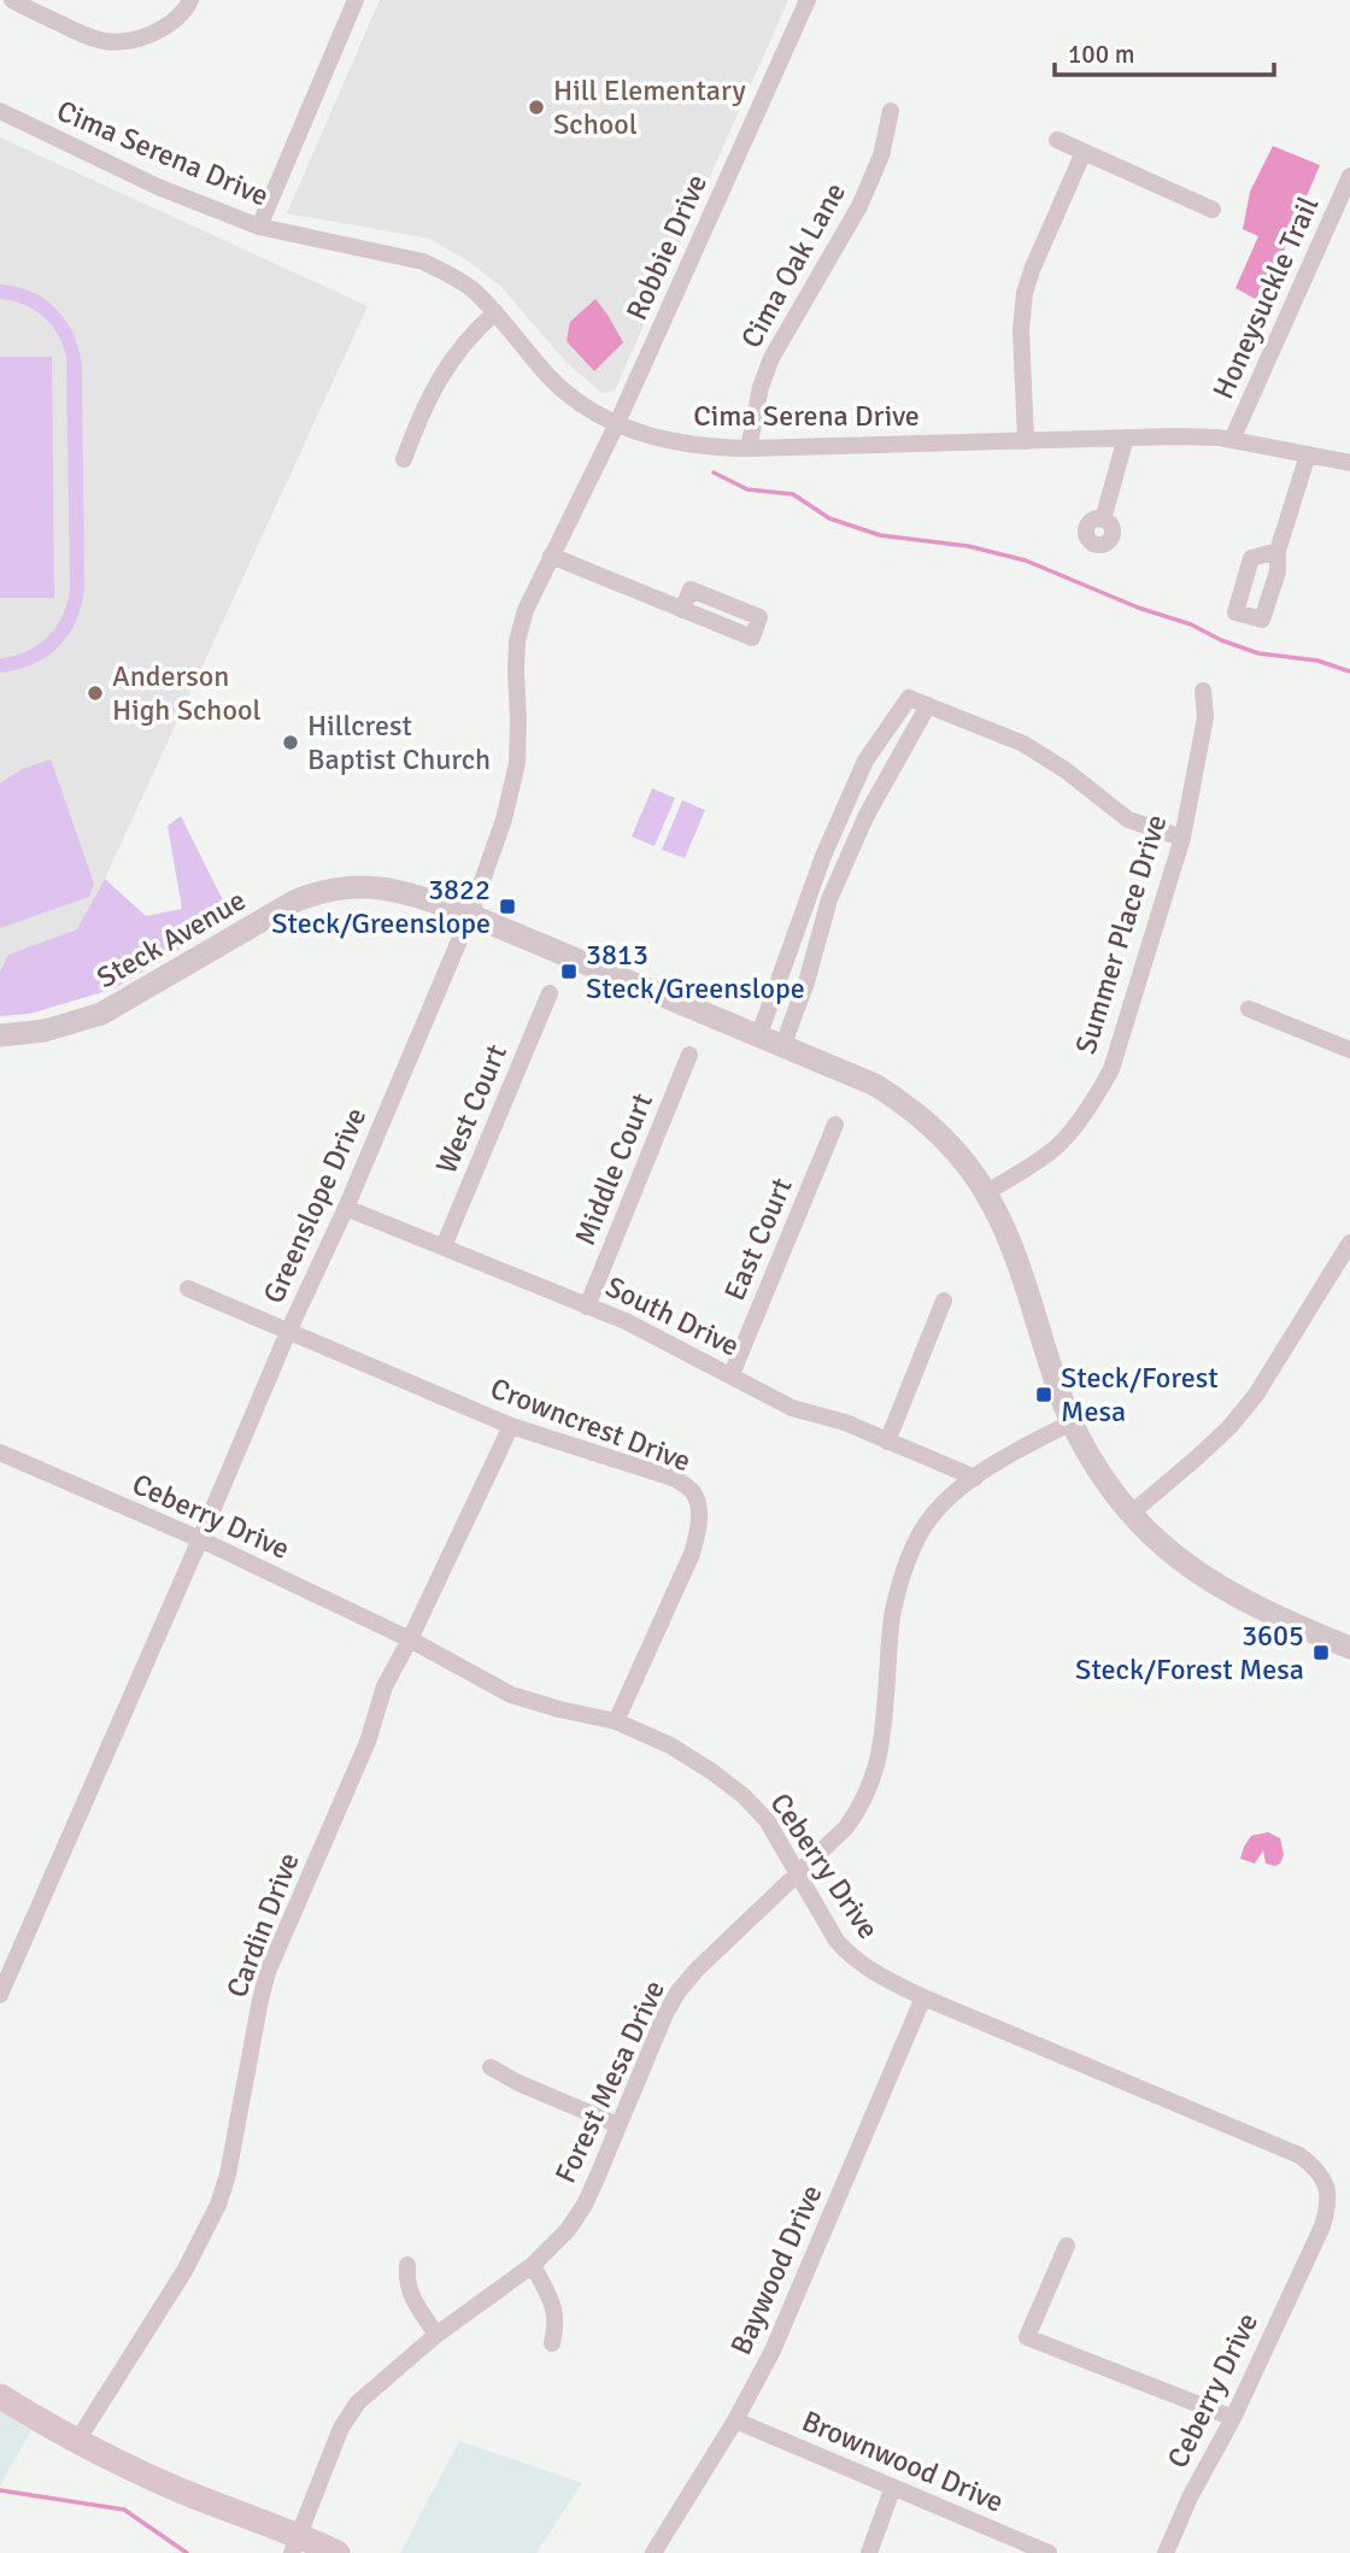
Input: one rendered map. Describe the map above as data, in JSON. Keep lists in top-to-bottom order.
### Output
{
  "streets": {
    "street": [
      "Cima Serena Drive",
      "Robbie Drive",
      "Cima Oak Lane",
      "Honeysuckle Trail",
      "Summer Place Drive",
      "Steck Avenue",
      "West Court",
      "Middle Court",
      "Greenslope Drive",
      "East Court",
      "South Drive",
      "Crowncrest Drive",
      "Ceberry Drive",
      "Cardin Drive",
      "Forest Mesa Drive",
      "Baywood Drive",
      "Brownwood Drive"
    ]
  },
  "crossings": [
    ["Cima Serena Drive", "Robbie Drive"],
    ["Cima Serena Drive", "Cima Oak Lane"],
    ["Cima Serena Drive", "Honeysuckle Trail"],
    ["Cima Serena Drive", "Greenslope Drive"],
    ["Robbie Drive", "Greenslope Drive"],
    ["Summer Place Drive", "Steck Avenue"],
    ["Steck Avenue", "Greenslope Drive"],
    ["Steck Avenue", "Forest Mesa Drive"],
    ["West Court", "South Drive"],
    ["Middle Court", "South Drive"],
    ["Greenslope Drive", "South Drive"],
    ["Greenslope Drive", "Crowncrest Drive"],
    ["Greenslope Drive", "Ceberry Drive"],
    ["East Court", "South Drive"],
    ["South Drive", "Forest Mesa Drive"],
    ["Crowncrest Drive", "Ceberry Drive"],
    ["Crowncrest Drive", "Cardin Drive"],
    ["Ceberry Drive", "Cardin Drive"],
    ["Ceberry Drive", "Forest Mesa Drive"],
    ["Ceberry Drive", "Baywood Drive"],
    ["Baywood Drive", "Brownwood Drive"]
  ],
  "places": {
    "other": ["Hill Elementary School", "Anderson High School", "Hillcrest Baptist Church"],
    "transit": [
      "3822 Steck/Greenslope",
      "3813 Steck/Greenslope",
      "Steck/Forest Mesa",
      "3605 Steck/Forest Mesa"
    ]
  },
  "scale_bar": "100 m"
}
